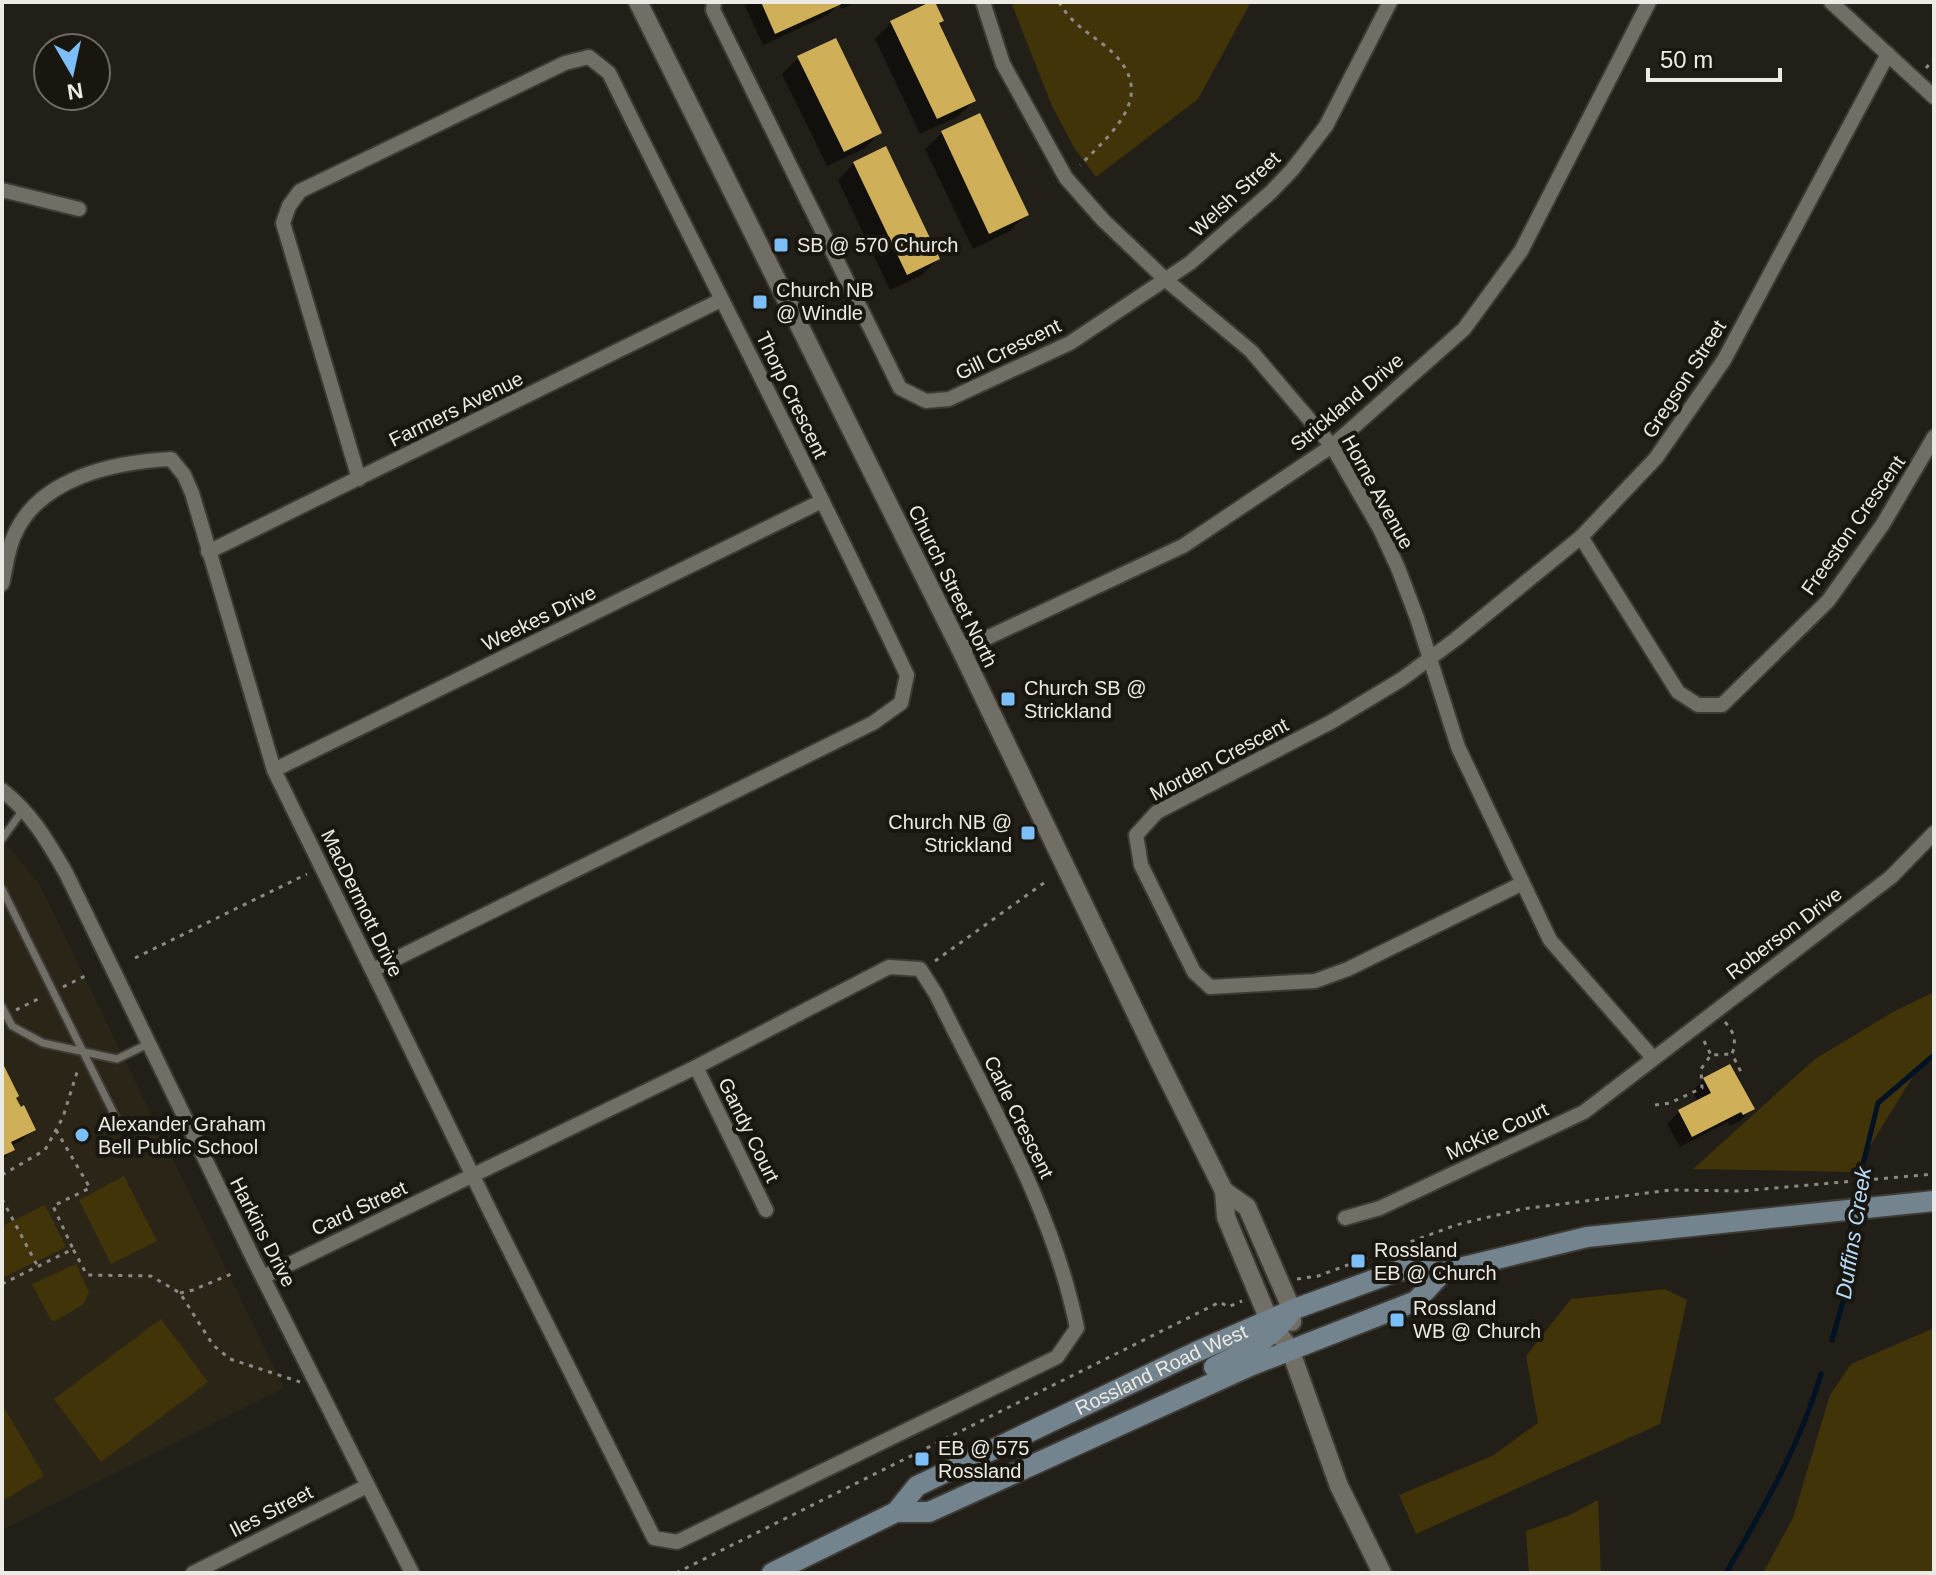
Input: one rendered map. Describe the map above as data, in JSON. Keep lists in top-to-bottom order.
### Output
{
  "streets": {
    "main road": ["Rossland Road West"],
    "street": [
      "Welsh Street",
      "Gill Crescent",
      "Gregson Street",
      "Thorp Crescent",
      "Strickland Drive",
      "Farmers Avenue",
      "Horne Avenue",
      "Freeston Crescent",
      "Church Street North",
      "Weekes Drive",
      "Morden Crescent",
      "MacDermott Drive",
      "Roberson Drive",
      "Carle Crescent",
      "Gandy Court",
      "McKie Court",
      "Card Street",
      "Harkins Drive",
      "Iles Street"
    ]
  },
  "crossings": [
    ["Welsh Street", "Gill Crescent"],
    ["Welsh Street", "Horne Avenue"],
    ["Gill Crescent", "Horne Avenue"],
    ["Gregson Street", "Horne Avenue"],
    ["Gregson Street", "Freeston Crescent"],
    ["Gregson Street", "Morden Crescent"],
    ["Thorp Crescent", "Farmers Avenue"],
    ["Thorp Crescent", "Weekes Drive"],
    ["Thorp Crescent", "MacDermott Drive"],
    ["Strickland Drive", "Horne Avenue"],
    ["Strickland Drive", "Church Street North"],
    ["Farmers Avenue", "MacDermott Drive"],
    ["Horne Avenue", "Morden Crescent"],
    ["Horne Avenue", "Roberson Drive"],
    ["Horne Avenue", "McKie Court"],
    ["Church Street North", "Rossland Road West"],
    ["Weekes Drive", "MacDermott Drive"],
    ["MacDermott Drive", "Carle Crescent"],
    ["MacDermott Drive", "Card Street"],
    ["Roberson Drive", "McKie Court"],
    ["Card Street", "Harkins Drive"],
    ["Harkins Drive", "Iles Street"]
  ],
  "water": ["Duffins Creek"],
  "places": {
    "transit": [
      "SB @ 570 Church",
      "Church NB @ Windle",
      "Church SB @ Strickland",
      "Church NB @ Strickland",
      "Rossland EB @ Church",
      "Rossland WB @ Church",
      "EB @ 575 Rossland"
    ],
    "other": ["Alexander Graham Bell Public School"]
  },
  "scale_bar": "50 m",
  "north": "bottom"
}
